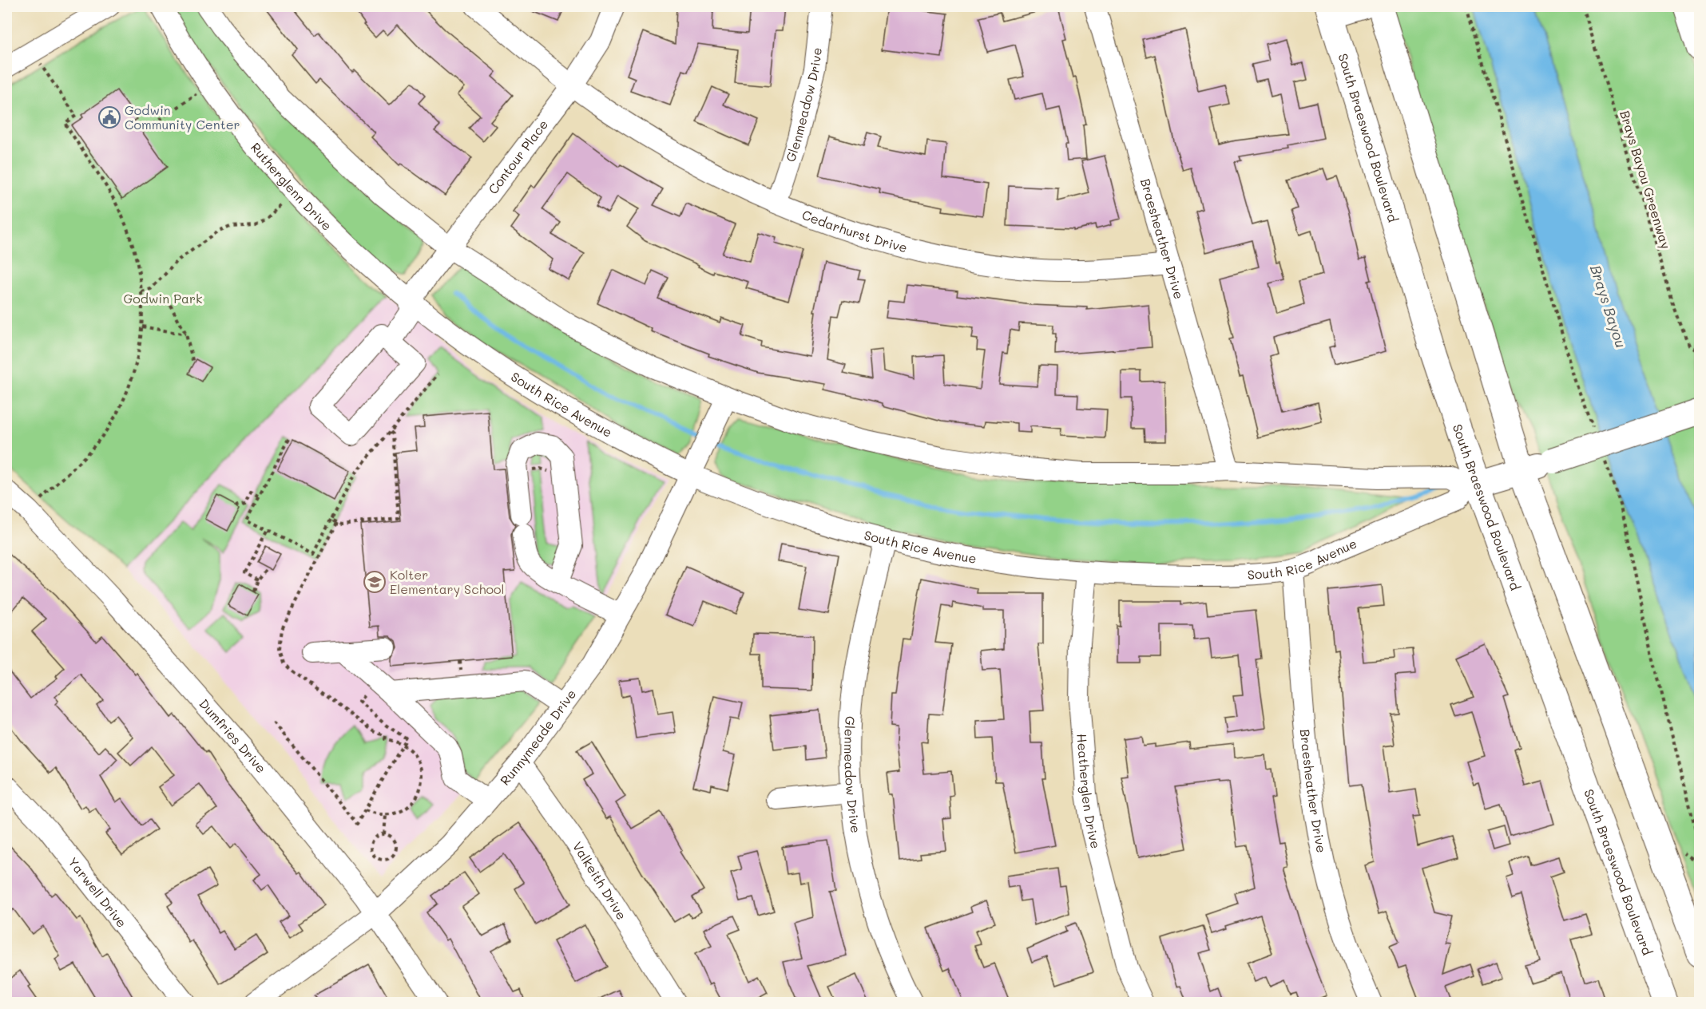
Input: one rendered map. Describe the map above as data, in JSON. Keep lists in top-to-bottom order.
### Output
{
  "streets": {
    "main road": ["South Braeswood Boulevard", "South Rice Avenue"],
    "street": [
      "Glenmeadow Drive",
      "Contour Place",
      "Rutherglenn Drive",
      "Cedarhurst Drive",
      "Braesheather Drive",
      "Dumfries Drive",
      "Runnymeade Drive",
      "Heatherglen Drive",
      "Valkeith Drive",
      "Yarwell Drive"
    ],
    "path": ["Brays Bayou Greenway"]
  },
  "crossings": [
    ["Glenmeadow Drive", "Cedarhurst Drive"],
    ["Glenmeadow Drive", "South Rice Avenue"],
    ["South Braeswood Boulevard", "South Rice Avenue"],
    ["Contour Place", "Rutherglenn Drive"],
    ["Contour Place", "Cedarhurst Drive"],
    ["Contour Place", "South Rice Avenue"],
    ["Rutherglenn Drive", "South Rice Avenue"],
    ["Cedarhurst Drive", "Braesheather Drive"],
    ["Braesheather Drive", "South Rice Avenue"],
    ["South Rice Avenue", "Runnymeade Drive"],
    ["South Rice Avenue", "Heatherglen Drive"],
    ["Dumfries Drive", "Runnymeade Drive"],
    ["Runnymeade Drive", "Valkeith Drive"]
  ],
  "water": ["Brays Bayou"],
  "parks": ["Godwin Park"],
  "places": {
    "public building": ["Godwin Community Center"],
    "school or university": ["Kolter Elementary School"]
  }
}
